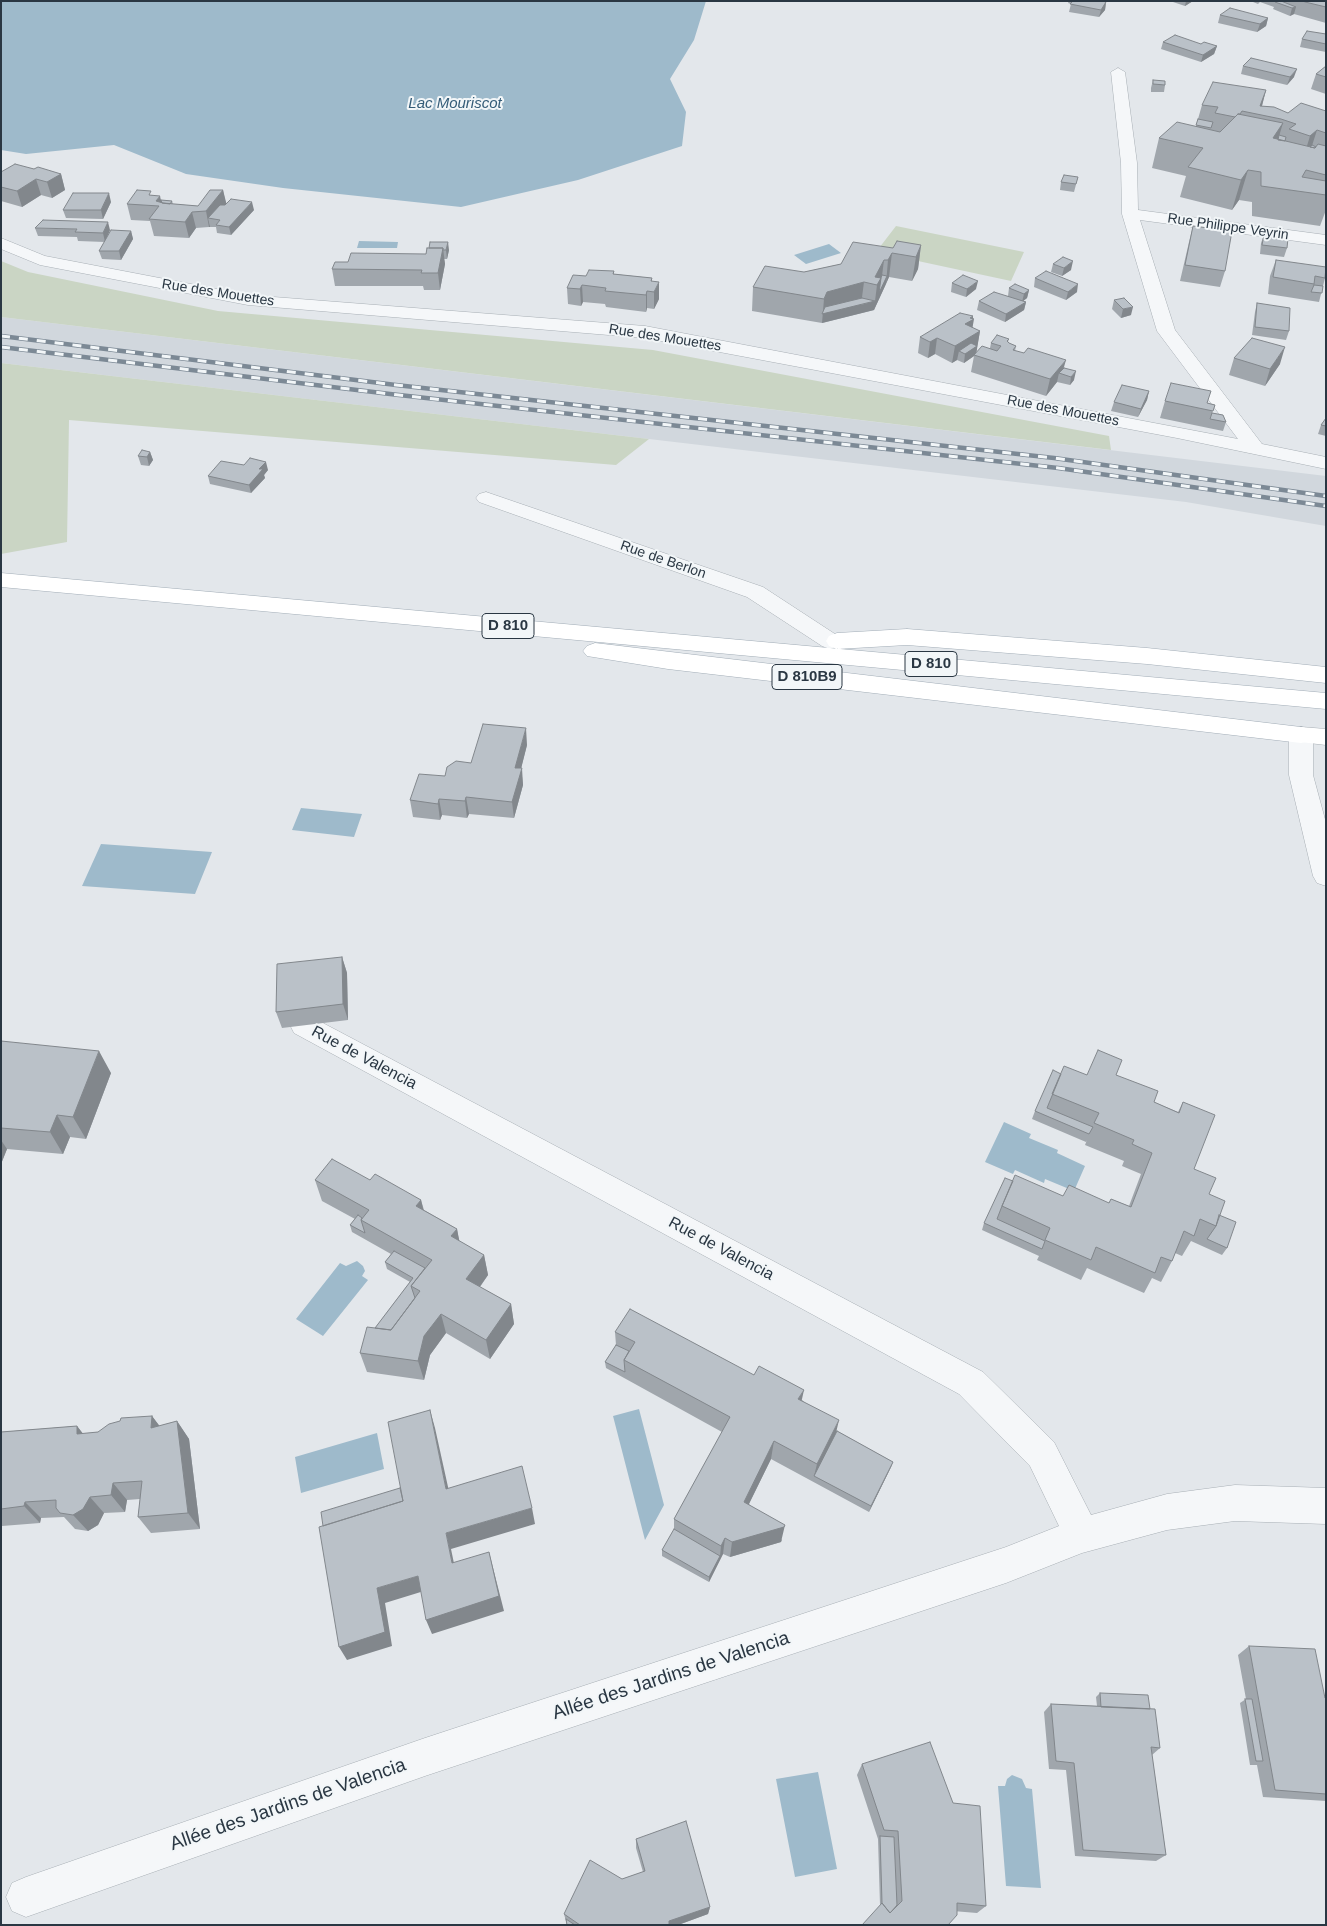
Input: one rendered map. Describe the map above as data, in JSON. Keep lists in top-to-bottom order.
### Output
{
  "streets": {
    "main road": ["D 810", "D 810B9"],
    "street": [
      "Rue Philippe Veyrin",
      "Rue des Mouettes",
      "Rue de Berlon",
      "Rue de Valencia",
      "Allée des Jardins de Valencia"
    ]
  },
  "crossings": [
    ["D 810", "D 810B9"],
    ["Rue de Valencia", "Allée des Jardins de Valencia"]
  ],
  "water": ["Lac Mouriscot"]
}
